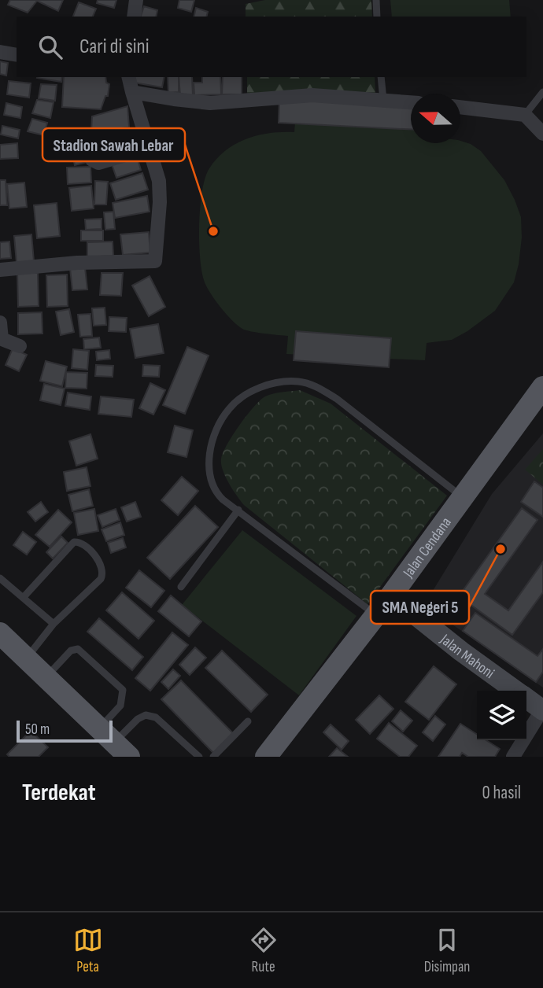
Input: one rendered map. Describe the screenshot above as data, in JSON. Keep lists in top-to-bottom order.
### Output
{
  "streets": {
    "main road": ["Jalan Cendana"],
    "street": ["Jalan Mahoni"]
  },
  "crossings": [
    ["Jalan Cendana", "Jalan Mahoni"]
  ],
  "places": ["Stadion Sawah Lebar", "SMA Negeri 5"],
  "scale_bar": "50 m",
  "north": "left",
  "page": {
    "search": "Cari di sini",
    "scale": "50 m",
    "heading": ["Terdekat", "0 hasil"],
    "nav": ["Peta", "Rute", "Disimpan"]
  }
}
